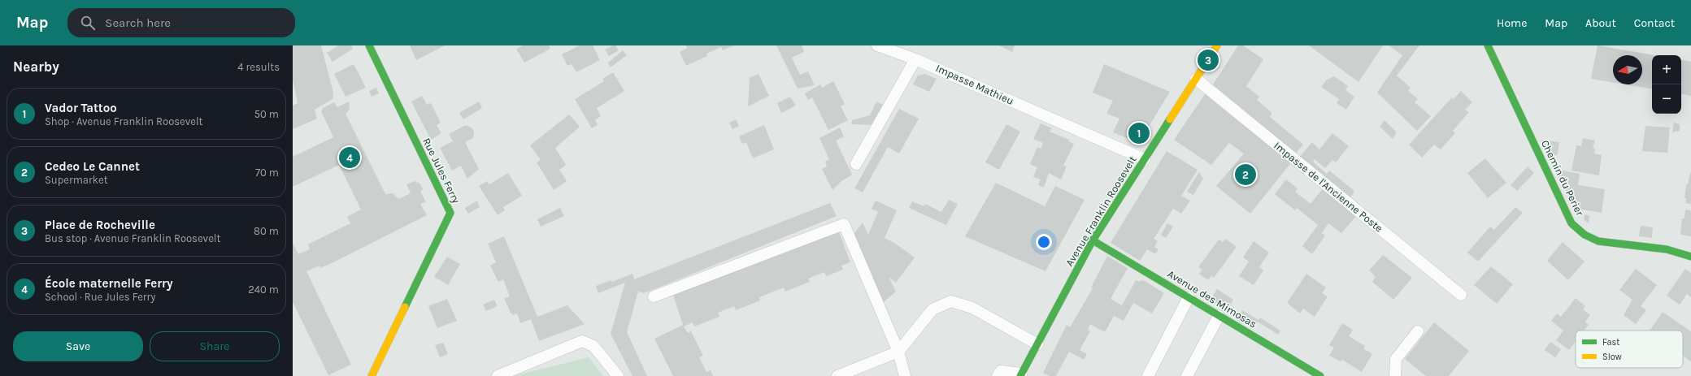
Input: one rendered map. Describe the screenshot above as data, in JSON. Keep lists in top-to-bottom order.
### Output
{
  "streets": {
    "street": [
      "Rue Jules Ferry",
      "Chemin du Perier",
      "Avenue Franklin Roosevelt",
      "Avenue des Mimosas"
    ],
    "lane": ["Impasse Mathieu", "Impasse de l'Ancienne Poste"]
  },
  "crossings": [
    ["Impasse Mathieu", "Avenue Franklin Roosevelt"],
    ["Impasse de l'Ancienne Poste", "Avenue Franklin Roosevelt"],
    ["Avenue Franklin Roosevelt", "Avenue des Mimosas"]
  ],
  "legend": ["Fast", "Slow"],
  "north": "left",
  "page": {
    "header": "Map",
    "search": "Search here",
    "nav": [
      "Home",
      "Map",
      "About",
      "Contact"
    ],
    "heading": ["Nearby", "4 results"],
    "pins": [
      "3",
      "1",
      "4",
      "2"
    ],
    "map_buttons": ["+", "−"],
    "list": [
      {
        "mark": "1",
        "name": "Vador Tattoo",
        "note": "Shop · Avenue Franklin Roosevelt",
        "value": "50 m"
      },
      {
        "mark": "2",
        "name": "Cedeo Le Cannet",
        "note": "Supermarket",
        "value": "70 m"
      },
      {
        "mark": "3",
        "name": "Place de Rocheville",
        "note": "Bus stop · Avenue Franklin Roosevelt",
        "value": "80 m"
      },
      {
        "mark": "4",
        "name": "École maternelle Ferry",
        "note": "School · Rue Jules Ferry",
        "value": "240 m"
      }
    ],
    "buttons": ["Save", "Share"]
  }
}
